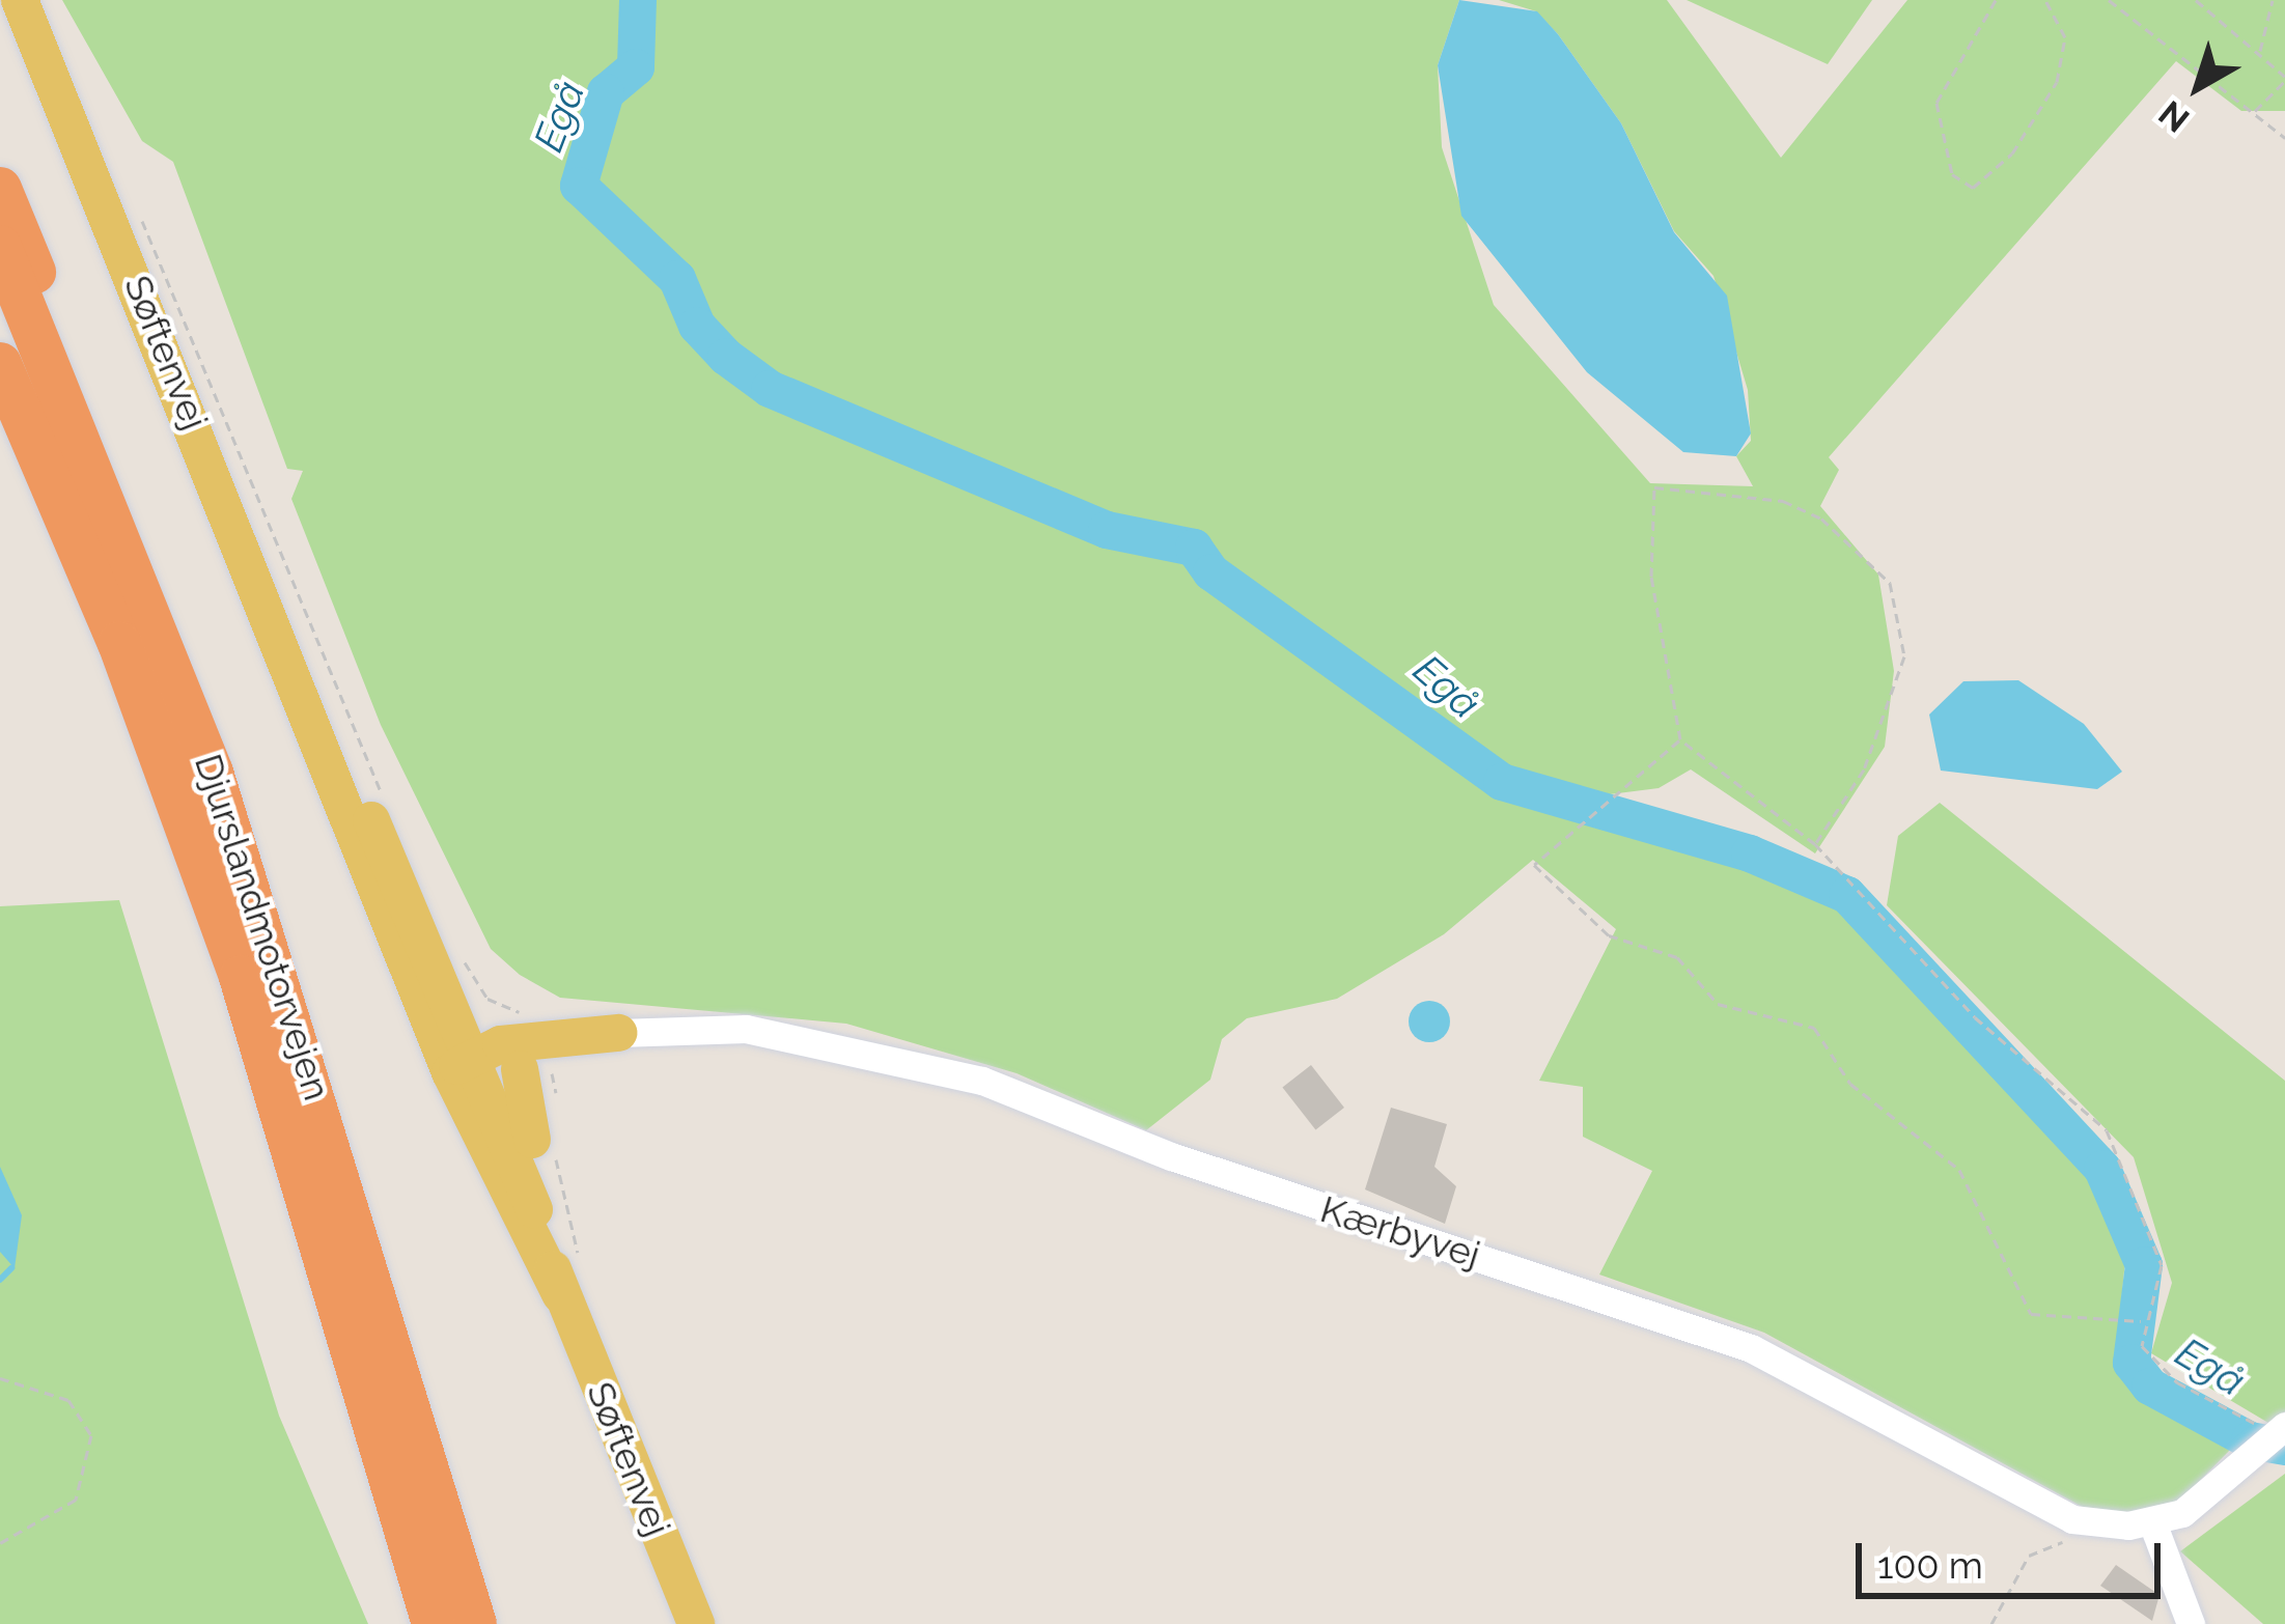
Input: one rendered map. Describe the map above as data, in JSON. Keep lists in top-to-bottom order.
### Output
{
  "streets": {
    "highway": ["Djurslandmotorvejen"],
    "main road": ["Søftenvej"],
    "street": ["Kærbyvej"]
  },
  "water": ["Egå"],
  "scale_bar": "100 m",
  "north": "bottom left"
}
